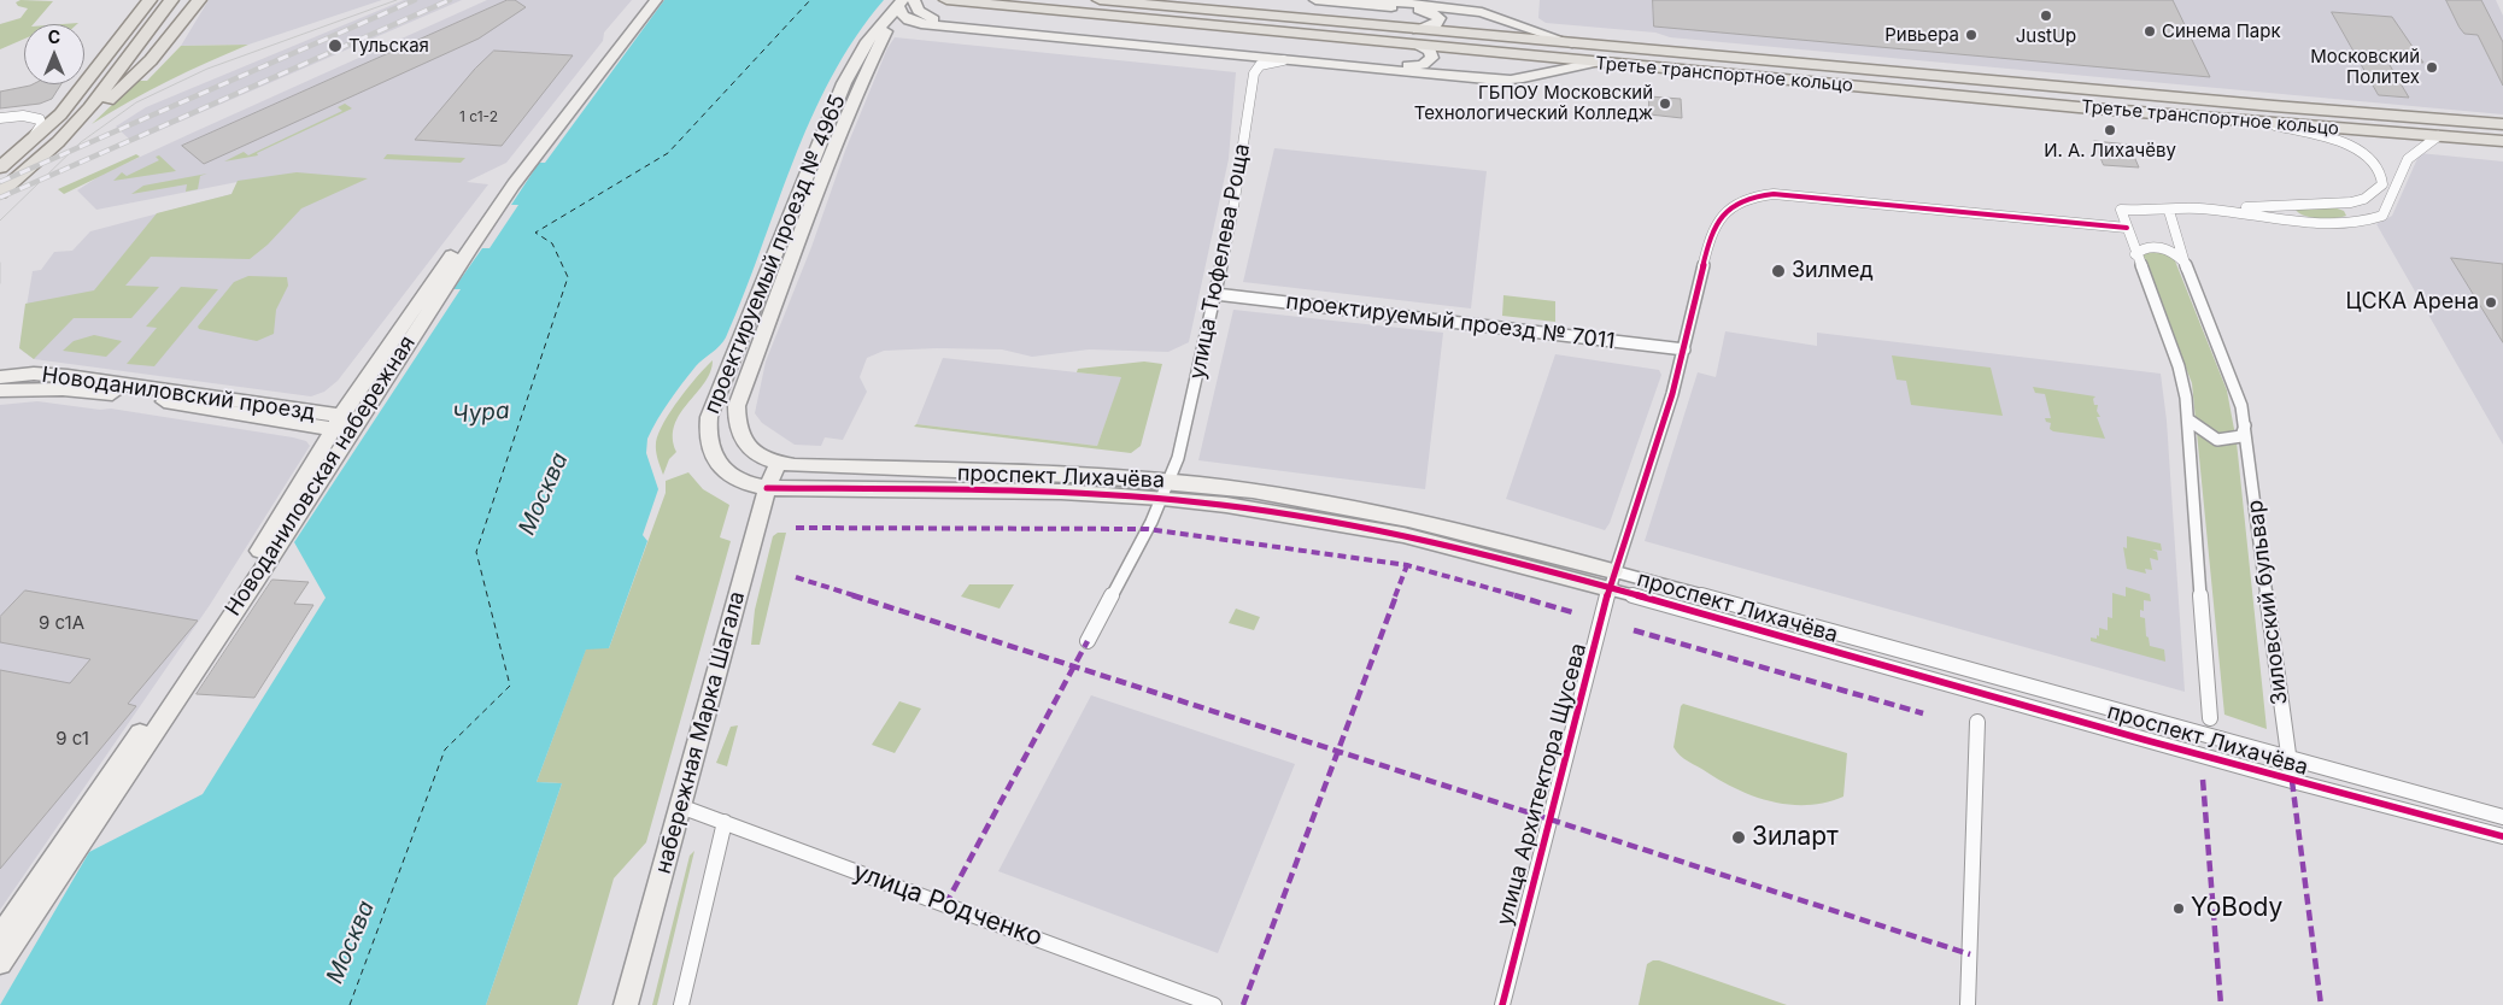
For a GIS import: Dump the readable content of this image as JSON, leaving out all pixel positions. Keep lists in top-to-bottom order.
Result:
{
  "streets": {
    "main road": [
      "Третье транспортное кольцо",
      "проектируемый проезд № 4965",
      "Новоданиловский проезд",
      "Новоданиловская набережная",
      "проспект Лихачёва",
      "набережная Марка Шагала"
    ],
    "street": [
      "улица Тюфелева Роща",
      "проектируемый проезд № 7011",
      "Зиловский бульвар",
      "улица Архитектора Щусева",
      "улица Родченко"
    ]
  },
  "crossings": [
    ["проектируемый проезд № 4965", "проспект Лихачёва"],
    ["проектируемый проезд № 4965", "набережная Марка Шагала"],
    ["улица Тюфелева Роща", "проектируемый проезд № 7011"],
    ["улица Тюфелева Роща", "проспект Лихачёва"],
    ["проектируемый проезд № 7011", "улица Архитектора Щусева"],
    ["Новоданиловский проезд", "Новоданиловская набережная"],
    ["проспект Лихачёва", "Зиловский бульвар"],
    ["проспект Лихачёва", "набережная Марка Шагала"],
    ["проспект Лихачёва", "улица Архитектора Щусева"],
    ["набережная Марка Шагала", "улица Родченко"]
  ],
  "water": ["Чура", "Москва"],
  "places": [
    "JustUp",
    "Синема Парк",
    "Ривьера",
    "Тульская",
    "Московский Политех",
    "ГБПОУ Московский Технологический Колледж",
    "И. А. Лихачёву",
    "Зилмед",
    "ЦСКА Арена",
    "Зиларт",
    "YoBody"
  ],
  "house_numbers": ["1 с1-2", "9 с1А", "9 с1"],
  "north": "top"
}
